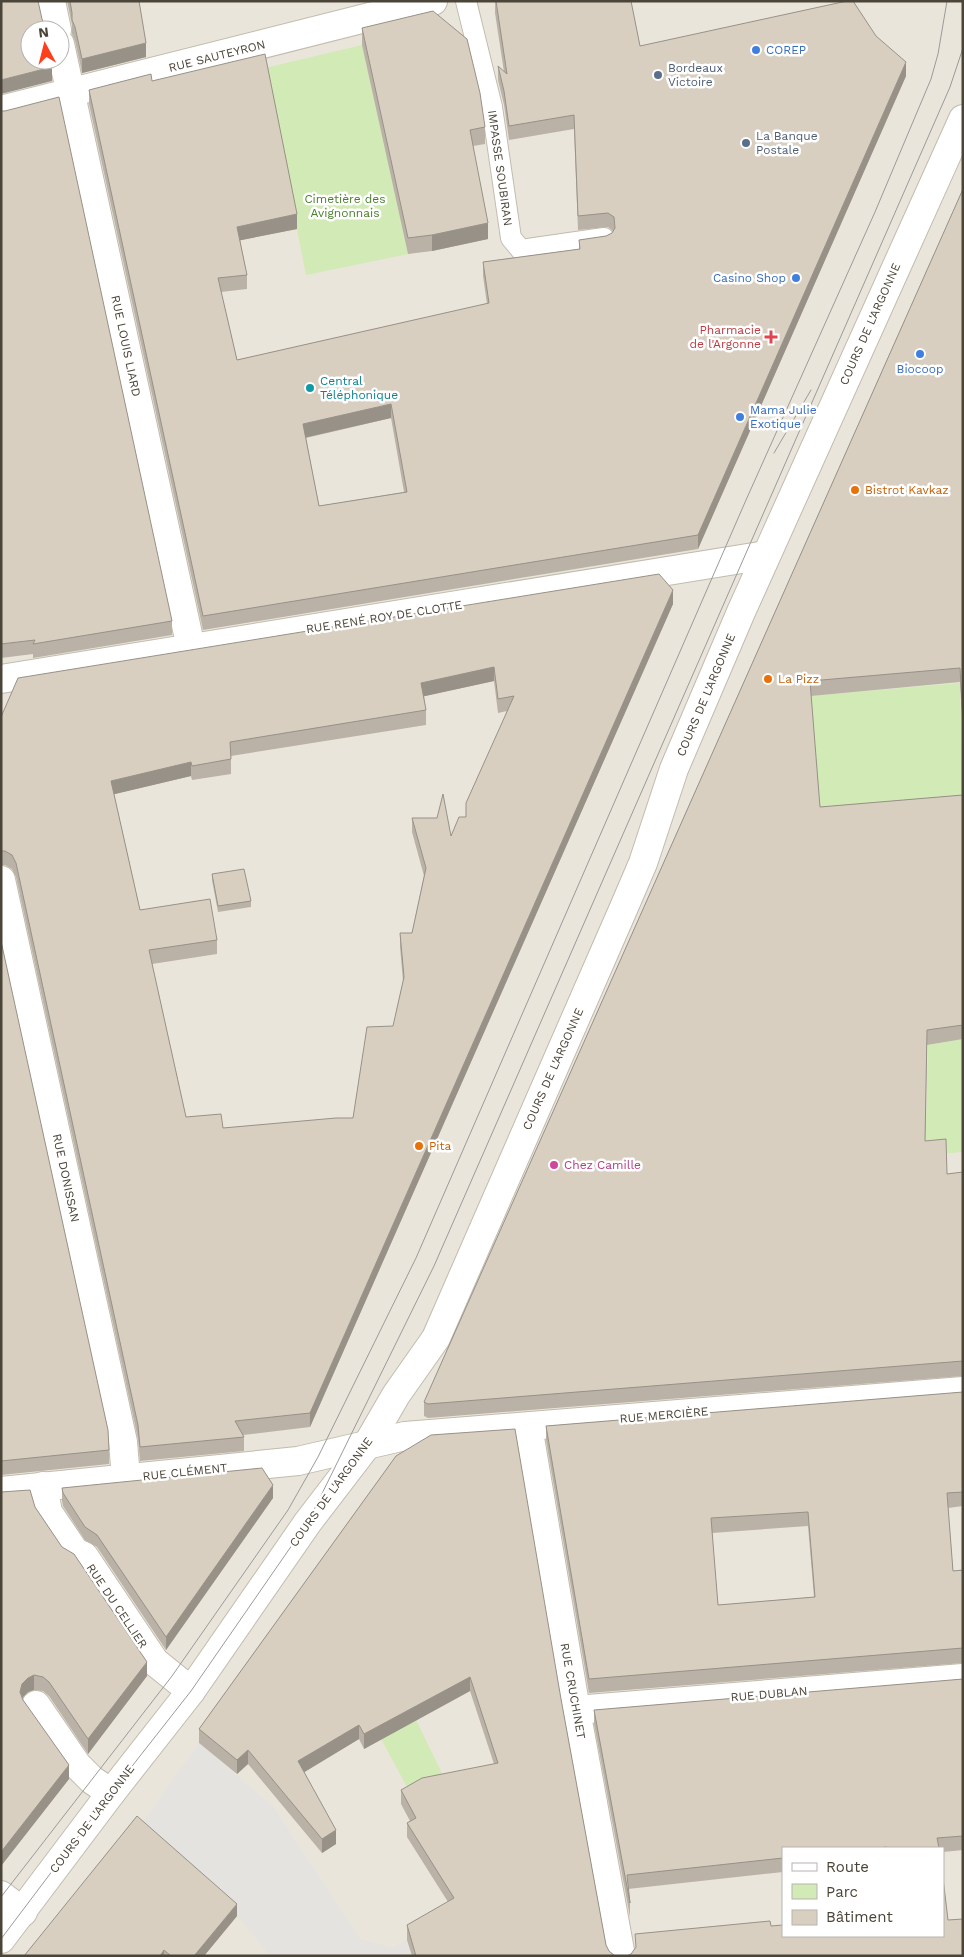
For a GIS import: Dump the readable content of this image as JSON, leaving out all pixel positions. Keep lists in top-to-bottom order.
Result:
{
  "streets": {
    "street": [
      "RUE SAUTEYRON",
      "COURS DE L'ARGONNE",
      "RUE LOUIS LIARD",
      "RUE RENÉ ROY DE CLOTTE",
      "RUE DONISSAN",
      "RUE MERCIÈRE",
      "RUE CLÉMENT",
      "RUE DU CELLIER",
      "RUE CRUCHINET",
      "RUE DUBLAN"
    ],
    "lane": ["IMPASSE SOUBIRAN"]
  },
  "crossings": [
    ["RUE SAUTEYRON", "RUE LOUIS LIARD"],
    ["COURS DE L'ARGONNE", "RUE RENÉ ROY DE CLOTTE"],
    ["COURS DE L'ARGONNE", "RUE MERCIÈRE"],
    ["COURS DE L'ARGONNE", "RUE CLÉMENT"],
    ["COURS DE L'ARGONNE", "RUE DU CELLIER"],
    ["RUE LOUIS LIARD", "RUE RENÉ ROY DE CLOTTE"],
    ["RUE DONISSAN", "RUE CLÉMENT"],
    ["RUE MERCIÈRE", "RUE CLÉMENT"],
    ["RUE MERCIÈRE", "RUE CRUCHINET"],
    ["RUE CLÉMENT", "RUE DU CELLIER"],
    ["RUE CRUCHINET", "RUE DUBLAN"]
  ],
  "parks": ["Cimetière des Avignonnais"],
  "places": {
    "other": [
      "COREP",
      "Bordeaux Victoire",
      "La Banque Postale",
      "Casino Shop",
      "Biocoop",
      "Central Téléphonique",
      "Mama Julie Exotique",
      "Bistrot Kavkaz",
      "La Pizz",
      "Pita",
      "Chez Camille"
    ],
    "health": ["Pharmacie de l'Argonne"]
  },
  "legend": ["Route", "Parc", "Bâtiment"],
  "north": "top"
}
